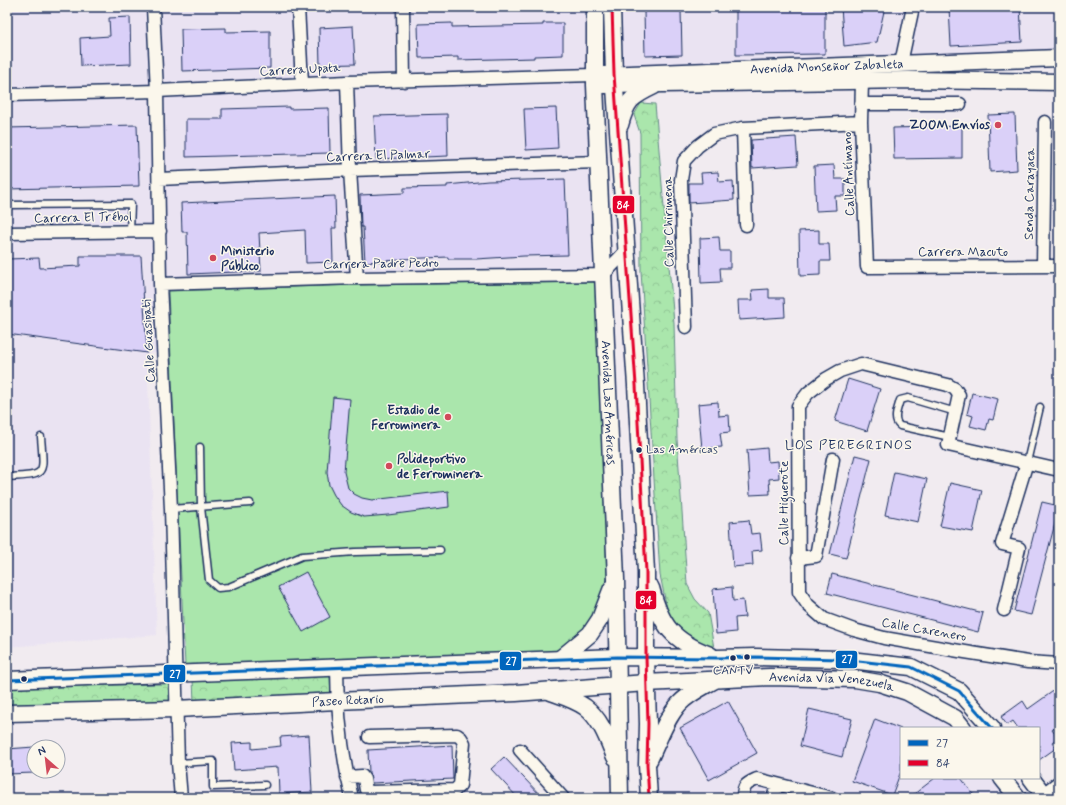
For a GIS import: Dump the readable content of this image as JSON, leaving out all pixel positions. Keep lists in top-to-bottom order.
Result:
{
  "streets": {
    "street": [
      "Avenida Monseñor Zabaleta",
      "Carrera Upata",
      "Carrera El Palmar",
      "Calle Antímano",
      "Senda Carayaca",
      "Carrera El Trébol",
      "Calle Chirimena",
      "Carrera Macuto",
      "Carrera Padre Pedro",
      "Calle Guasipati",
      "Avenida Las Américas",
      "Calle Higuerote",
      "Calle Carenero",
      "Avenida Vía Venezuela",
      "Paseo Rotario"
    ]
  },
  "crossings": [
    ["Avenida Monseñor Zabaleta", "Carrera Upata"],
    ["Avenida Monseñor Zabaleta", "Calle Antímano"],
    ["Avenida Monseñor Zabaleta", "Avenida Las Américas"],
    ["Carrera Upata", "Calle Guasipati"],
    ["Carrera Upata", "Avenida Las Américas"],
    ["Carrera El Palmar", "Calle Guasipati"],
    ["Carrera El Palmar", "Avenida Las Américas"],
    ["Calle Antímano", "Calle Chirimena"],
    ["Calle Antímano", "Carrera Macuto"],
    ["Senda Carayaca", "Carrera Macuto"],
    ["Carrera El Trébol", "Calle Guasipati"],
    ["Carrera Padre Pedro", "Calle Guasipati"],
    ["Carrera Padre Pedro", "Avenida Las Américas"],
    ["Calle Guasipati", "Paseo Rotario"],
    ["Avenida Las Américas", "Avenida Vía Venezuela"],
    ["Avenida Las Américas", "Paseo Rotario"],
    ["Calle Higuerote", "Calle Carenero"],
    ["Avenida Vía Venezuela", "Paseo Rotario"]
  ],
  "districts": ["LOS PEREGRINOS"],
  "places": [
    "ZOOM Envíos",
    "Ministerio Público",
    "Estadio de Ferrominera",
    "Las Américas",
    "Polideportivo de Ferrominera",
    "CANTV"
  ],
  "lines": ["transit line 84", "transit line 27"],
  "legend": ["27", "84"],
  "north": "top left"
}
